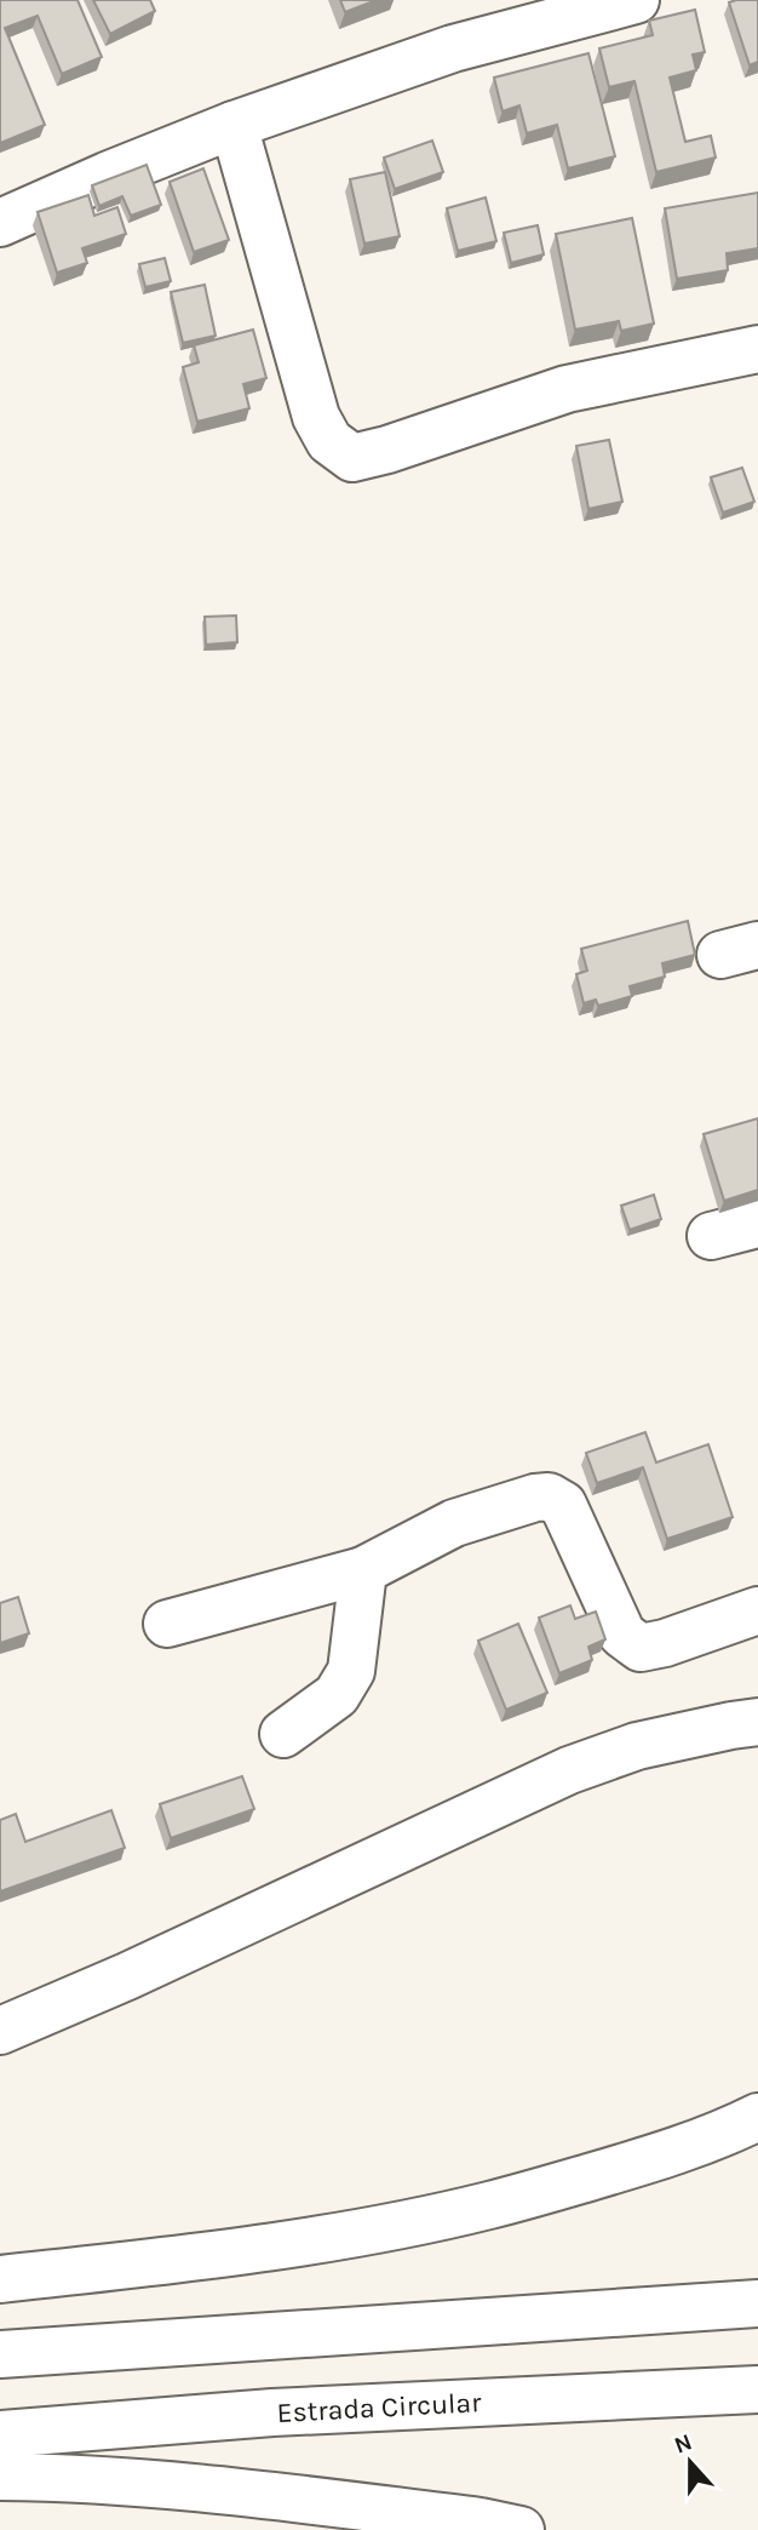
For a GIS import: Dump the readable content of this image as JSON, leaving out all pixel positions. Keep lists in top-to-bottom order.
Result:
{
  "streets": {
    "main road": ["Estrada Circular"]
  },
  "north": "top"
}
